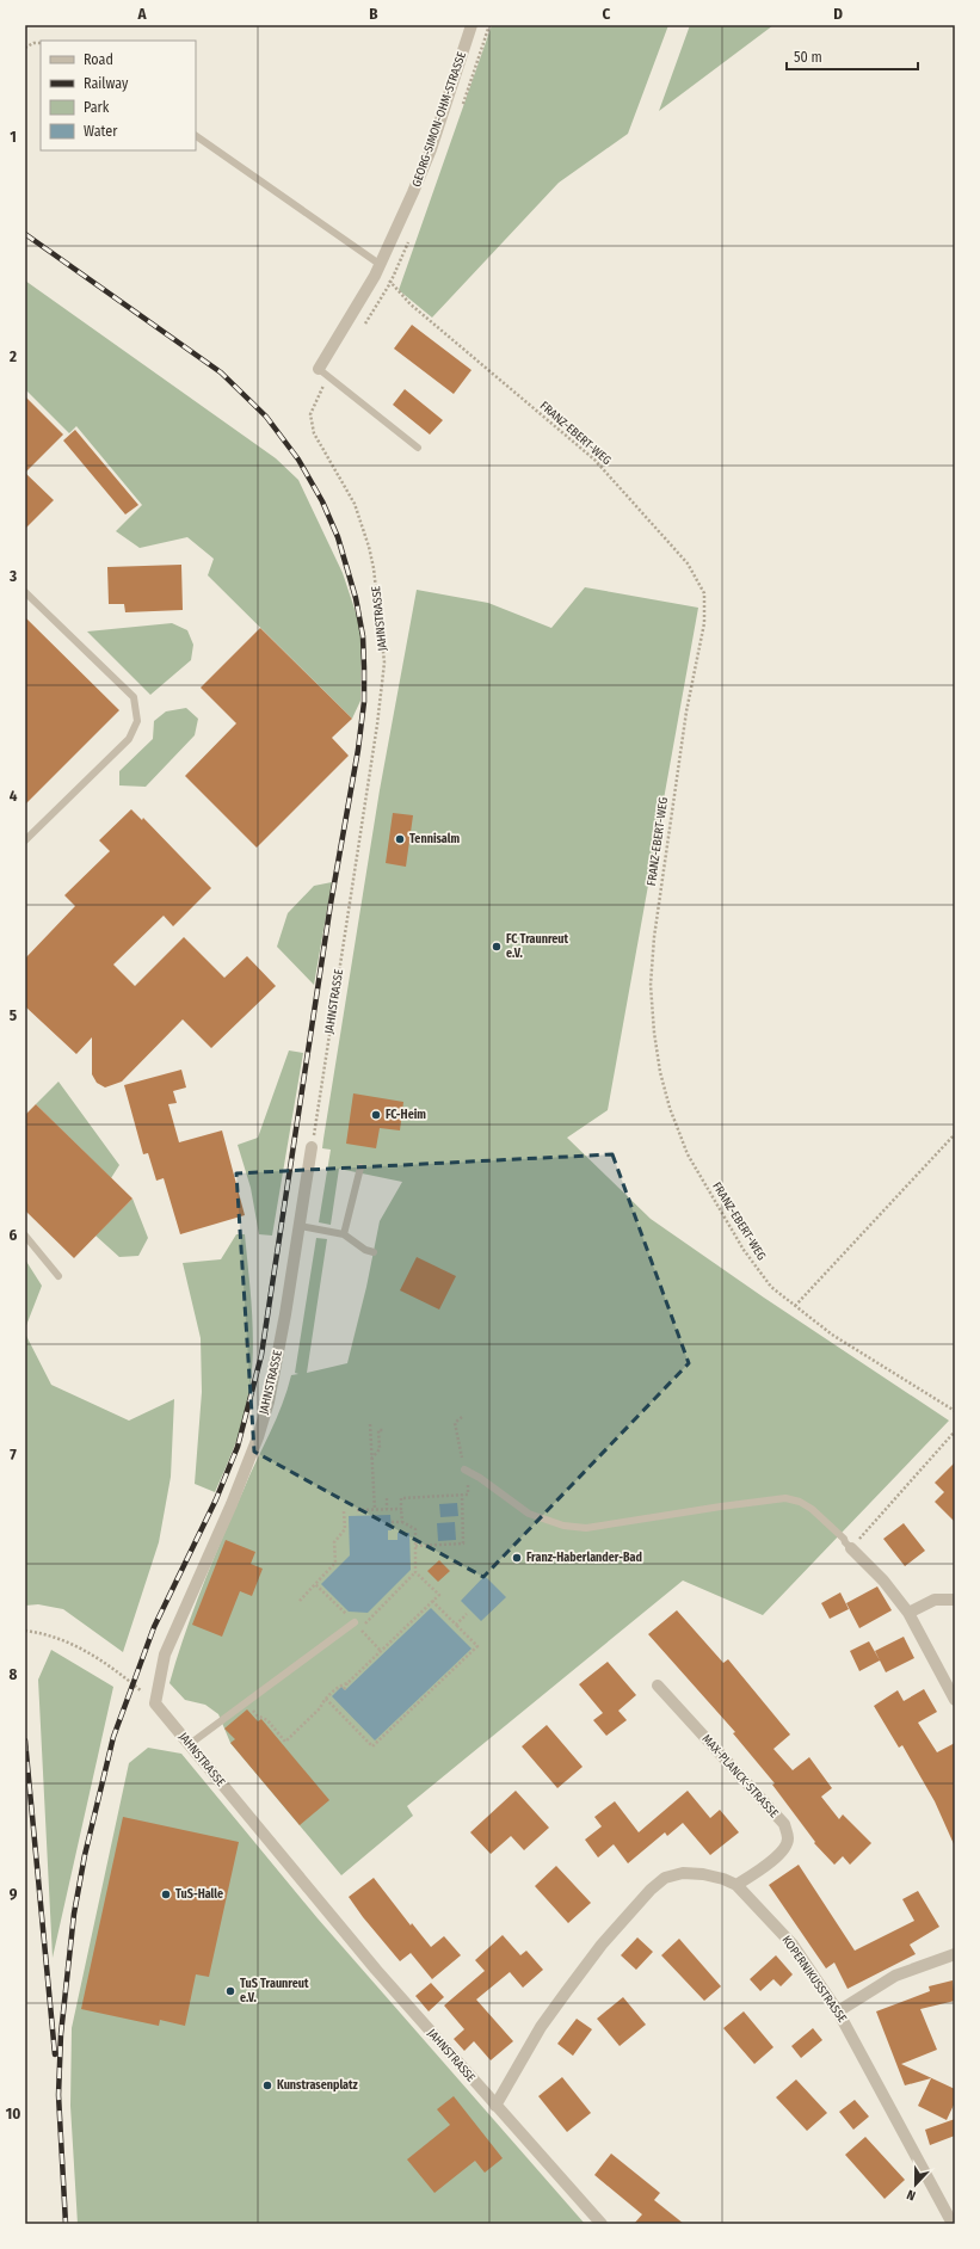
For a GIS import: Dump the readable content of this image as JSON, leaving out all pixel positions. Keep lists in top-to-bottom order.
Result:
{
  "streets": {
    "street": [
      "GEORG-SIMON-OHM-STRASSE",
      "JAHNSTRASSE",
      "MAX-PLANCK-STRASSE",
      "KOPERNIKUSSTRASSE"
    ],
    "path": ["FRANZ-EBERT-WEG"]
  },
  "crossings": [
    ["JAHNSTRASSE", "KOPERNIKUSSTRASSE"],
    ["MAX-PLANCK-STRASSE", "KOPERNIKUSSTRASSE"]
  ],
  "places": [
    "Tennisalm",
    "FC Traunreut e.V.",
    "FC-Heim",
    "Franz-Haberlander-Bad",
    "TuS-Halle",
    "TuS Traunreut e.V.",
    "Kunstrasenplatz"
  ],
  "legend": [
    "Road",
    "Railway",
    "Park",
    "Water"
  ],
  "scale_bar": "50 m",
  "north": "bottom",
  "grid": {
    "columns": [
      "A",
      "B",
      "C",
      "D"
    ],
    "rows": [
      "1",
      "2",
      "3",
      "4",
      "5",
      "6",
      "7",
      "8",
      "9",
      "10"
    ]
  }
}
